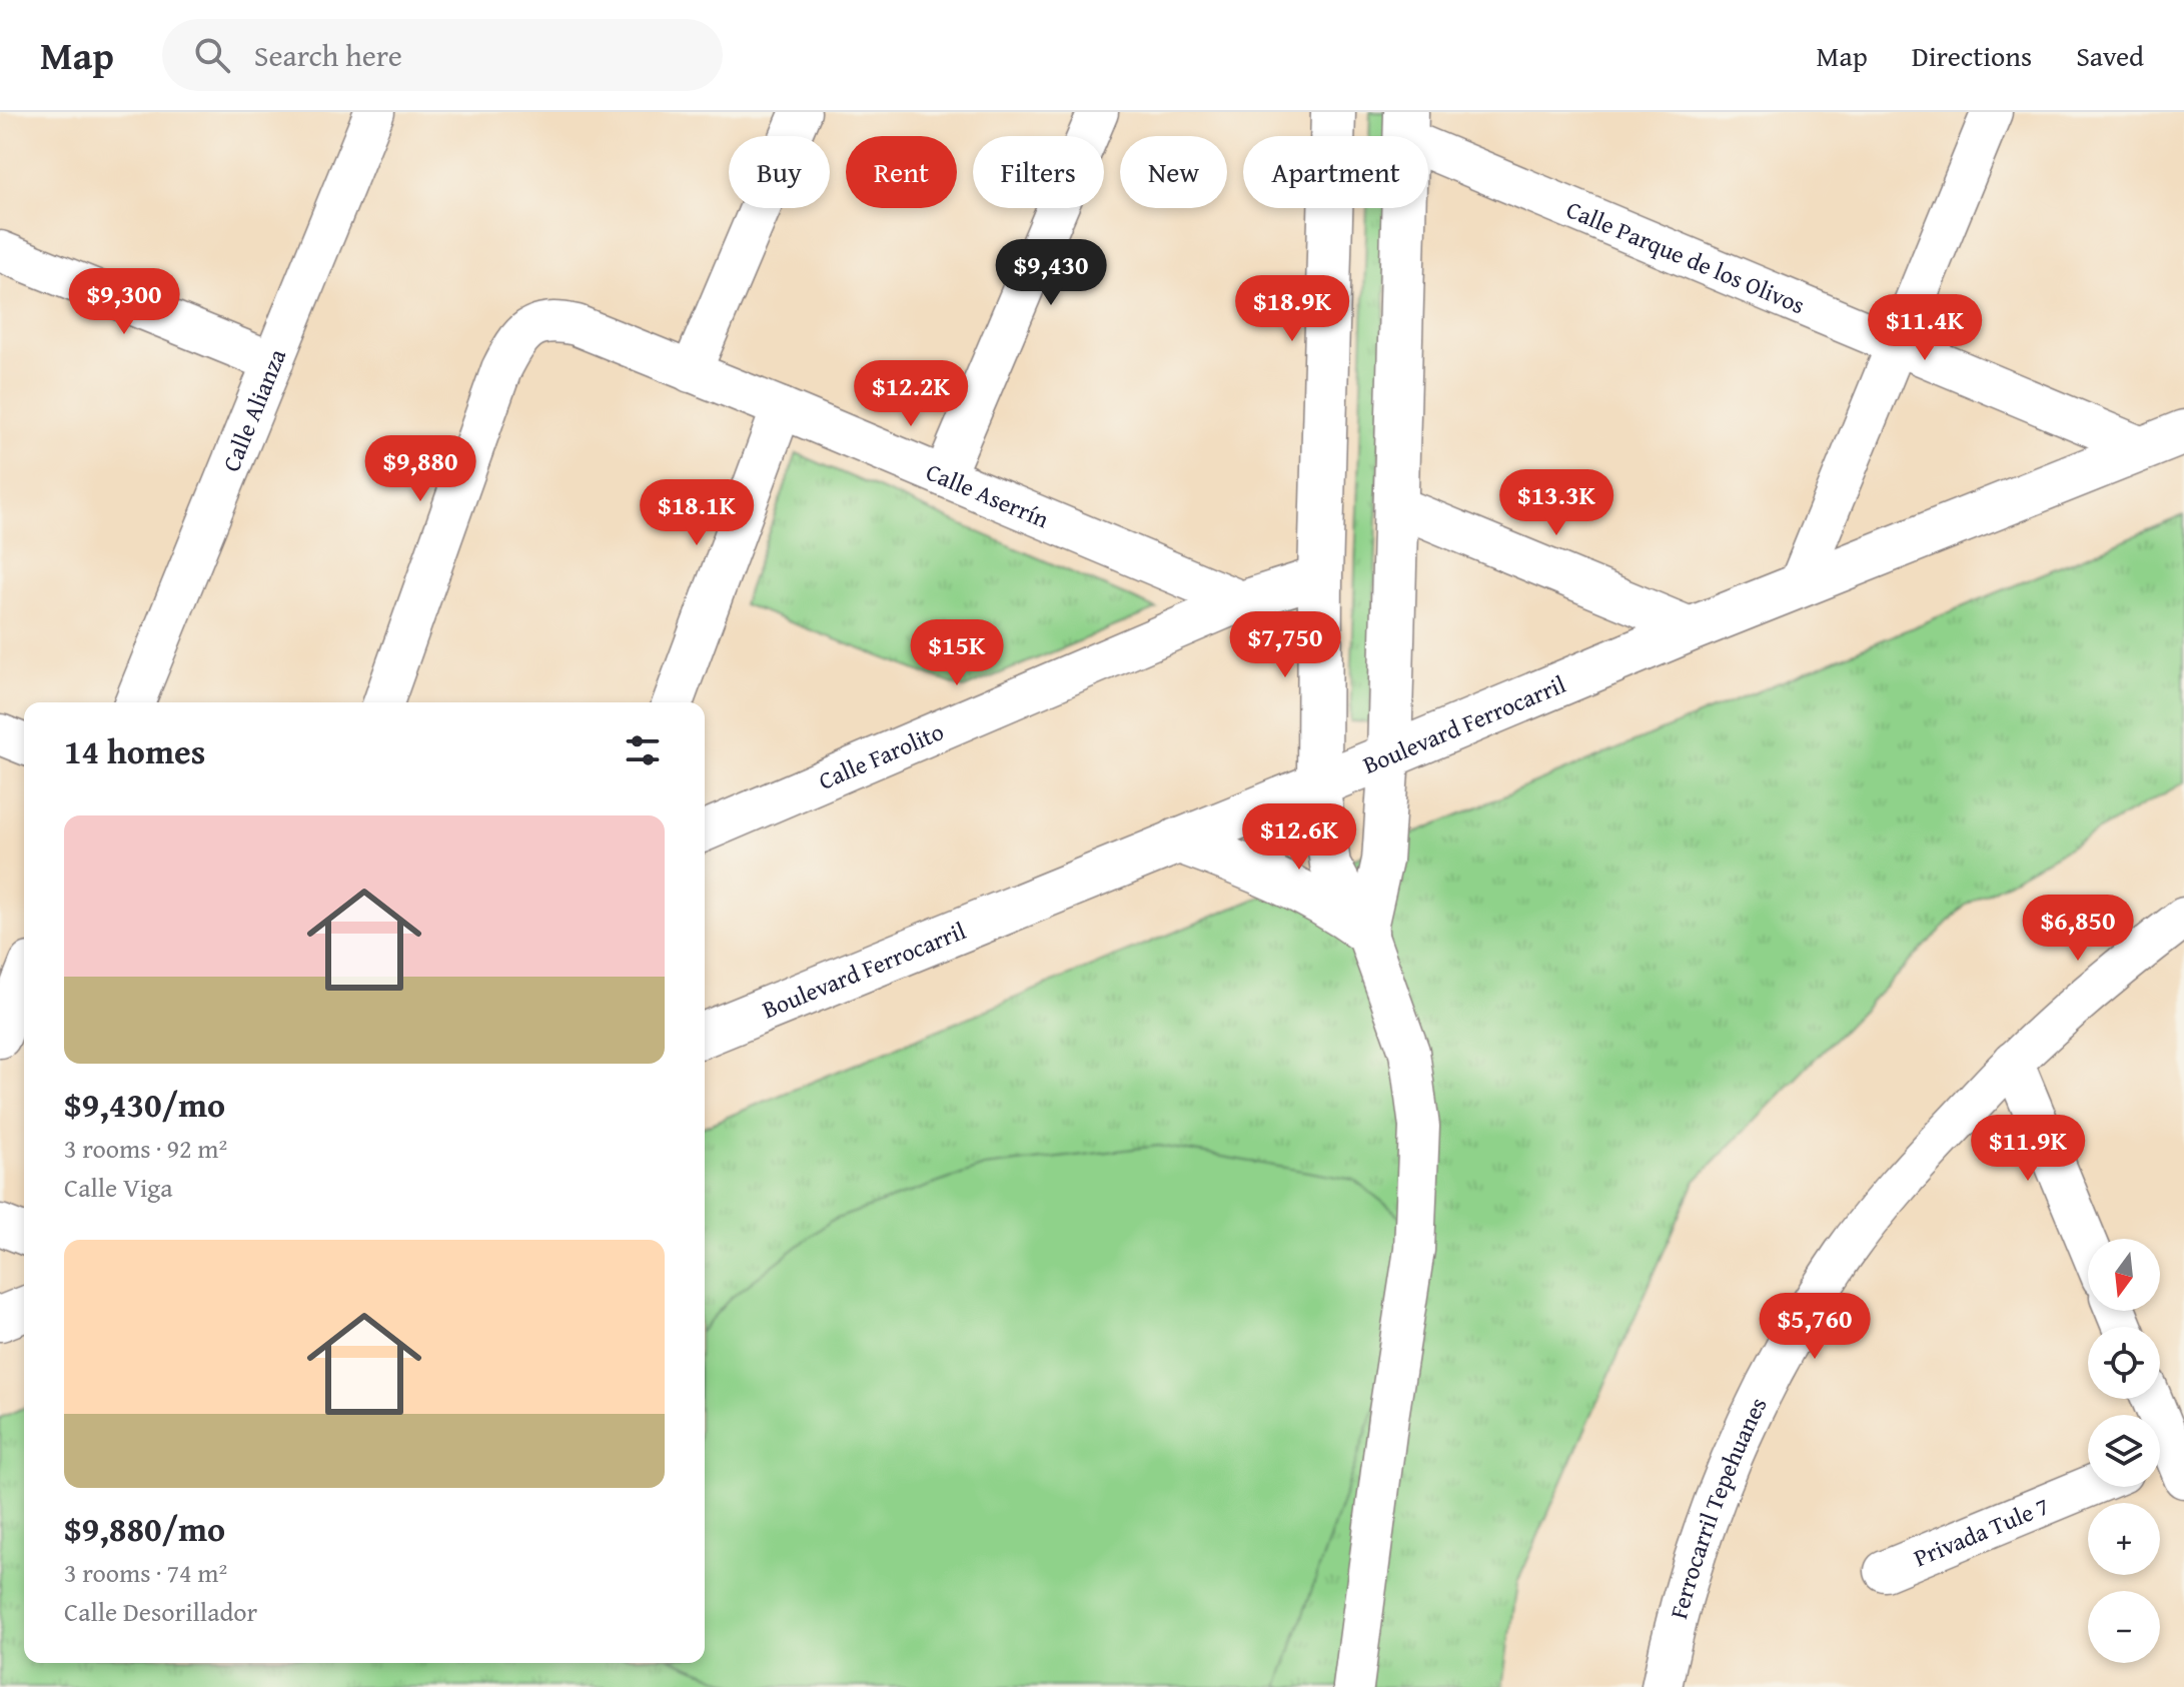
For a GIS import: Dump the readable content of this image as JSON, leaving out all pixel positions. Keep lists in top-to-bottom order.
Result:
{
  "streets": {
    "main road": ["Boulevard Ferrocarril"],
    "street": [
      "Calle Parque de los Olivos",
      "Calle Alianza",
      "Calle Aserrín",
      "Calle Farolito",
      "Ferrocarril Tepehuanes",
      "Privada Tule 7"
    ]
  },
  "crossings": [
    ["Calle Parque de los Olivos", "Boulevard Ferrocarril"],
    ["Calle Aserrín", "Calle Farolito"]
  ],
  "north": "bottom",
  "page": {
    "header": "Map",
    "search": "Search here",
    "nav": ["Map", "Directions", "Saved"],
    "chip": [
      "Buy",
      "Rent",
      "Filters",
      "New",
      "Apartment"
    ],
    "price": [
      "$9,430",
      "$9,300",
      "$18.9K",
      "$11.4K",
      "$12.2K",
      "$9,880",
      "$13.3K",
      "$18.1K",
      "$7,750",
      "$15K",
      "$12.6K",
      "$6,850",
      "$11.9K",
      "$5,760"
    ],
    "heading": "14 homes",
    "list": [
      {
        "name": "$9,430/mo",
        "note": "3 rooms · 92 m² · Calle Viga"
      },
      {
        "name": "$9,880/mo",
        "note": "3 rooms · 74 m² · Calle Desorillador"
      }
    ],
    "map_buttons": ["+", "−"]
  }
}
